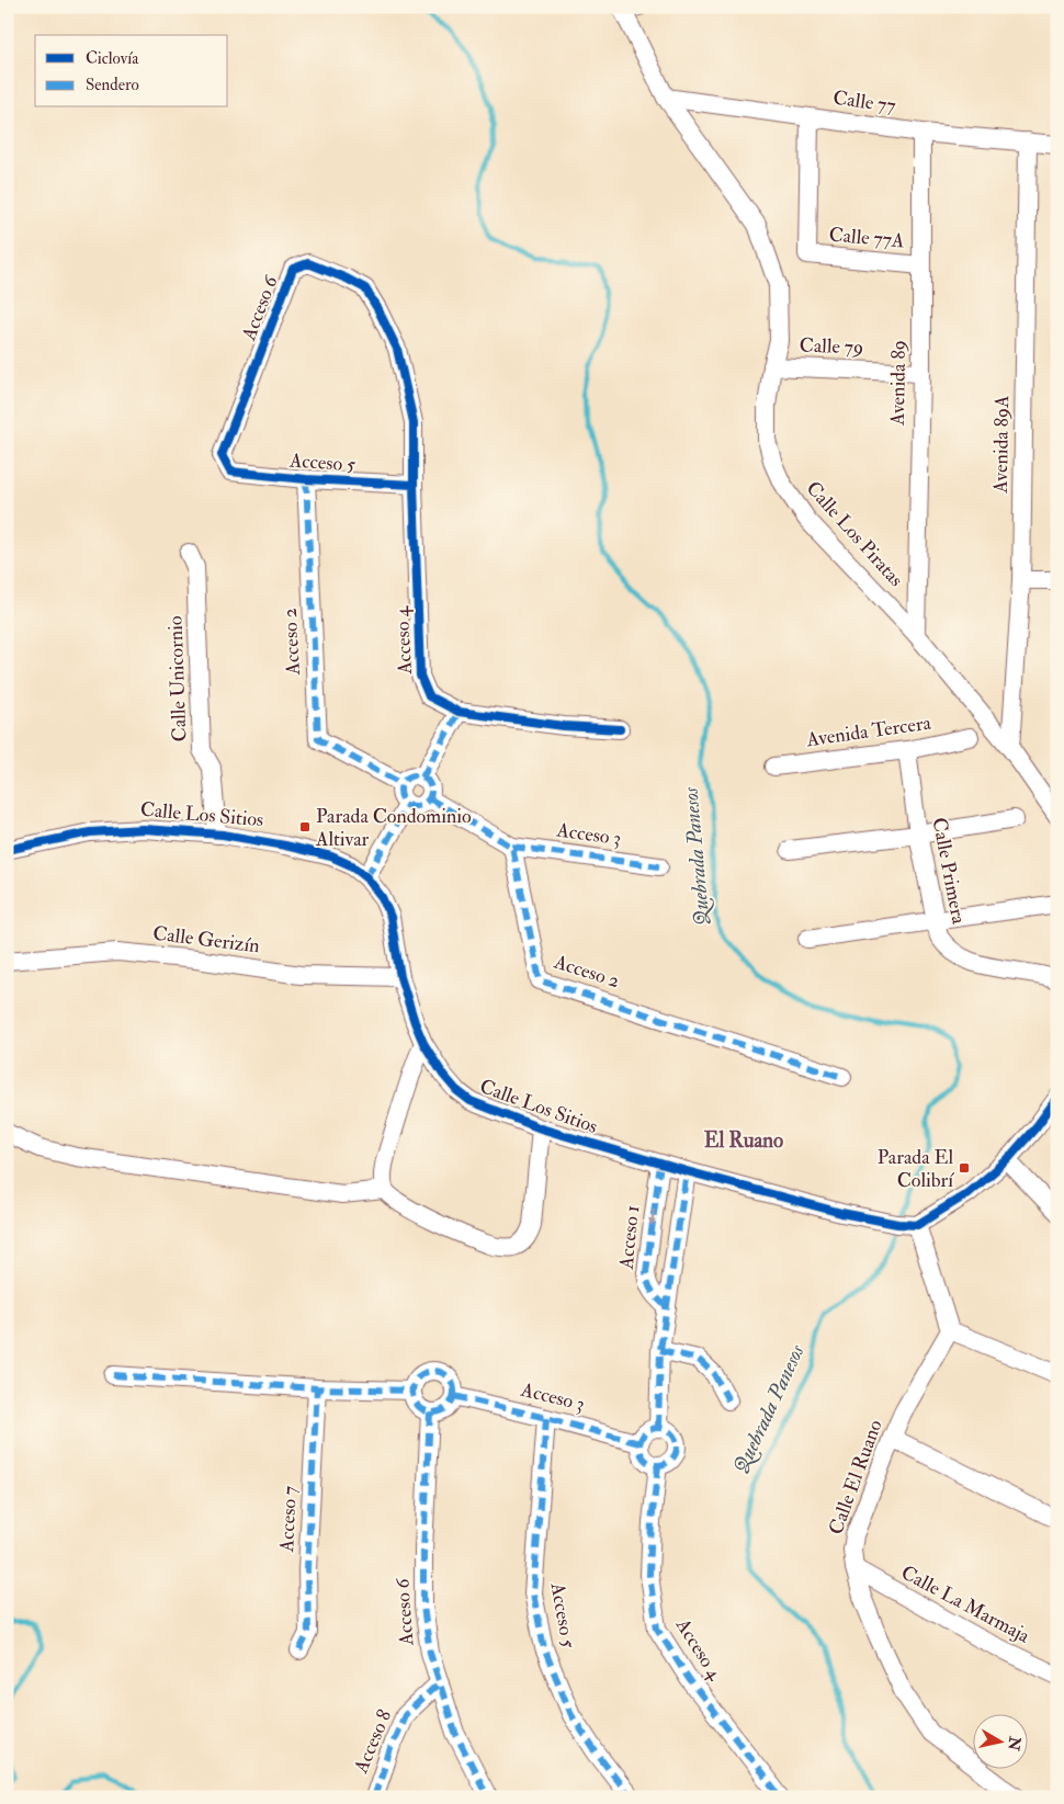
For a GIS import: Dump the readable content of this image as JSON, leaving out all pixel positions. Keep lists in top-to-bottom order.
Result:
{
  "streets": {
    "street": [
      "Calle 77",
      "Calle 77A",
      "Acceso 6",
      "Calle 79",
      "Avenida 89",
      "Avenida 89A",
      "Acceso 5",
      "Calle Los Piratas",
      "Acceso 4",
      "Acceso 2",
      "Calle Unicornio",
      "Avenida Tercera",
      "Calle Los Sitios",
      "Acceso 3",
      "Calle Primera",
      "Calle Gerizín",
      "Acceso 1",
      "Calle El Ruano",
      "Acceso 7",
      "Calle La Marmaja",
      "Acceso 8"
    ]
  },
  "crossings": [
    ["Calle 77", "Calle 77A"],
    ["Calle 77", "Avenida 89"],
    ["Calle 77", "Avenida 89A"],
    ["Calle 77", "Calle Los Piratas"],
    ["Calle 77A", "Avenida 89"],
    ["Acceso 6", "Acceso 5"],
    ["Acceso 6", "Acceso 4"],
    ["Acceso 6", "Acceso 3"],
    ["Acceso 6", "Acceso 8"],
    ["Calle 79", "Avenida 89"],
    ["Calle 79", "Calle Los Piratas"],
    ["Avenida 89", "Calle Los Piratas"],
    ["Avenida 89A", "Calle Los Piratas"],
    ["Acceso 5", "Acceso 4"],
    ["Acceso 5", "Acceso 2"],
    ["Acceso 5", "Acceso 3"],
    ["Acceso 4", "Acceso 3"],
    ["Acceso 2", "Acceso 3"],
    ["Calle Unicornio", "Calle Los Sitios"],
    ["Avenida Tercera", "Calle Primera"],
    ["Calle Los Sitios", "Calle Gerizín"],
    ["Calle Los Sitios", "Acceso 1"],
    ["Calle El Ruano", "Calle La Marmaja"]
  ],
  "districts": ["El Ruano"],
  "water": ["Quebrada Panesos"],
  "places": {
    "transit": ["Parada Condominio Altivar", "Parada El Colibrí"]
  },
  "legend": ["Ciclovía", "Sendero"],
  "north": "right"
}
